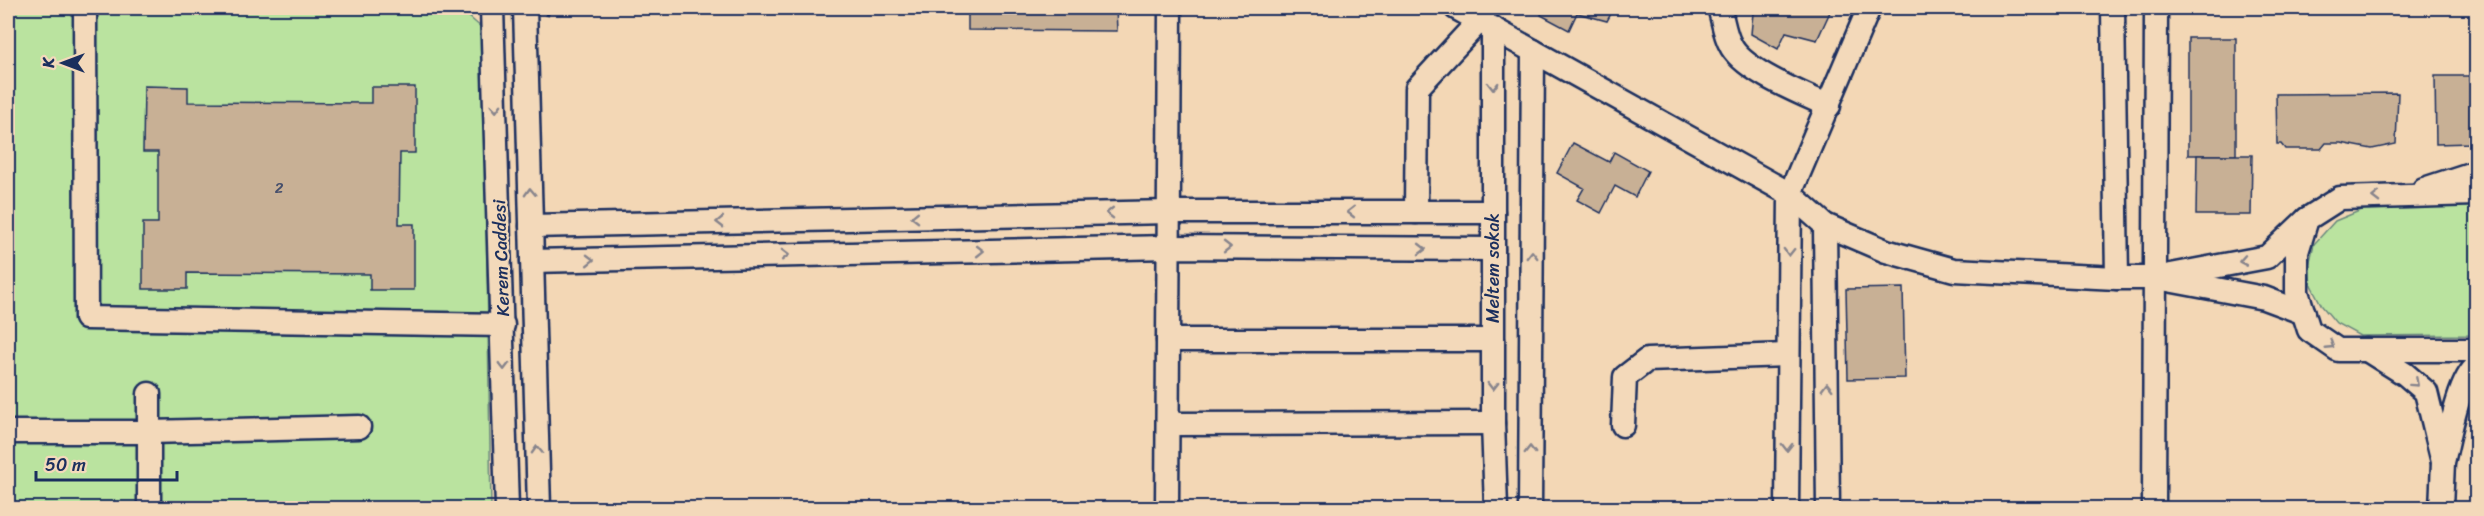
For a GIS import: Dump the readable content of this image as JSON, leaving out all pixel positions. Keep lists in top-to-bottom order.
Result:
{
  "streets": {
    "street": ["Kerem Caddesi", "Meltem sokak"]
  },
  "house_numbers": ["2"],
  "scale_bar": "50 m",
  "north": "left"
}
